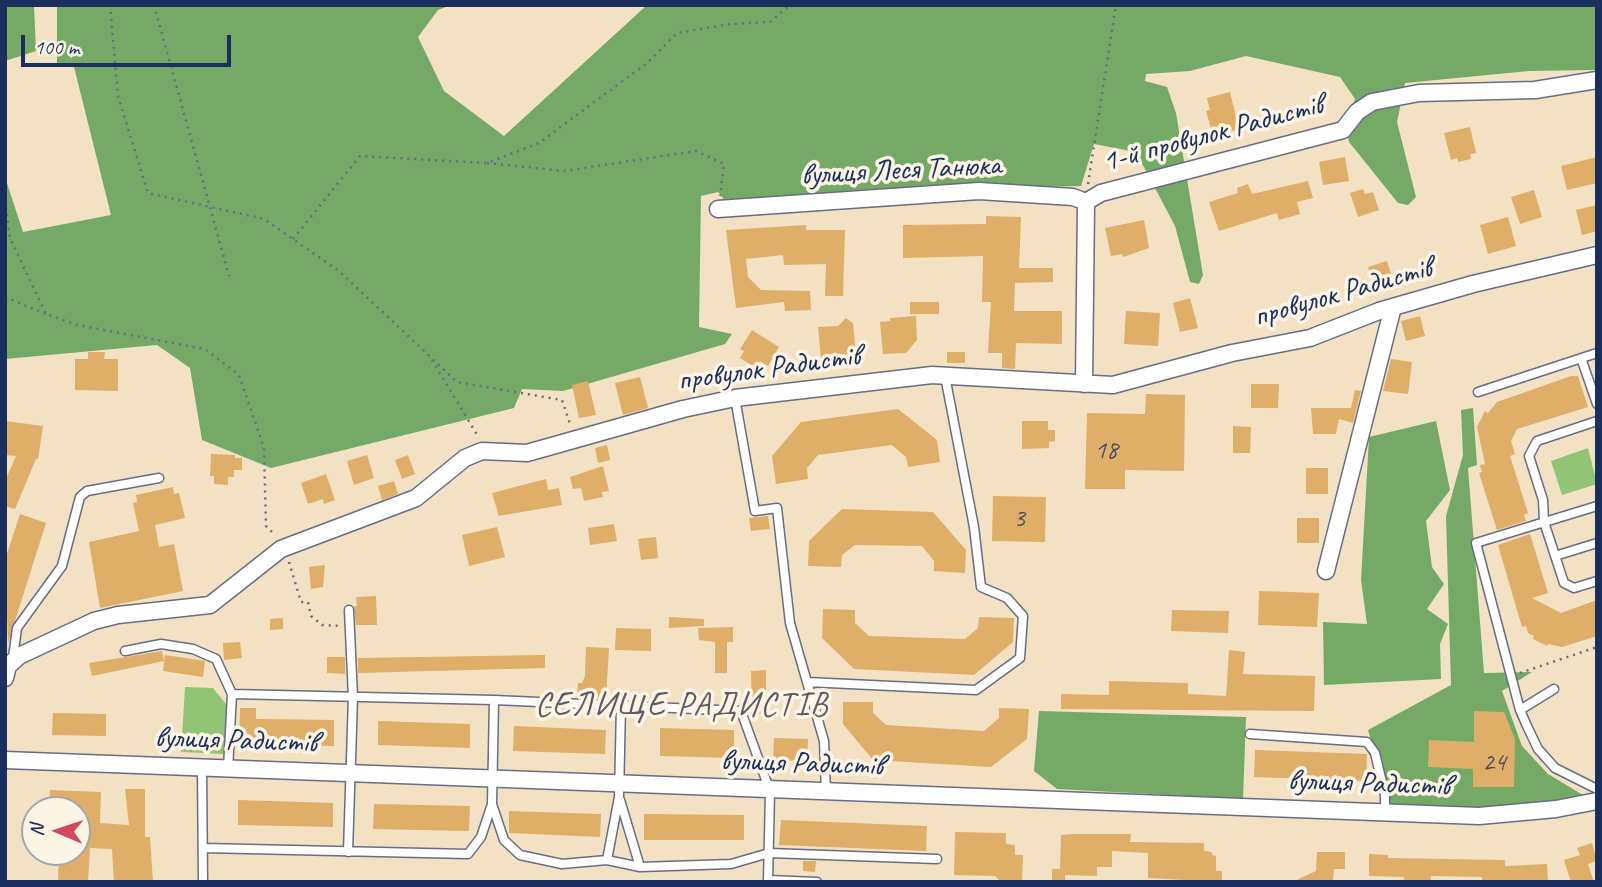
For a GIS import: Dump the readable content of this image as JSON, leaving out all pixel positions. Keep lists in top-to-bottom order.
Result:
{
  "streets": {
    "street": [
      "1-й провулок Радистів",
      "вулиця Леся Танюка",
      "провулок Радистів",
      "вулиця Радистів"
    ]
  },
  "crossings": [
    ["1-й провулок Радистів", "вулиця Леся Танюка"]
  ],
  "districts": ["СЕЛИЩЕ РАДИСТІВ"],
  "house_numbers": ["18", "3", "24"],
  "scale_bar": "100 m",
  "north": "left"
}
